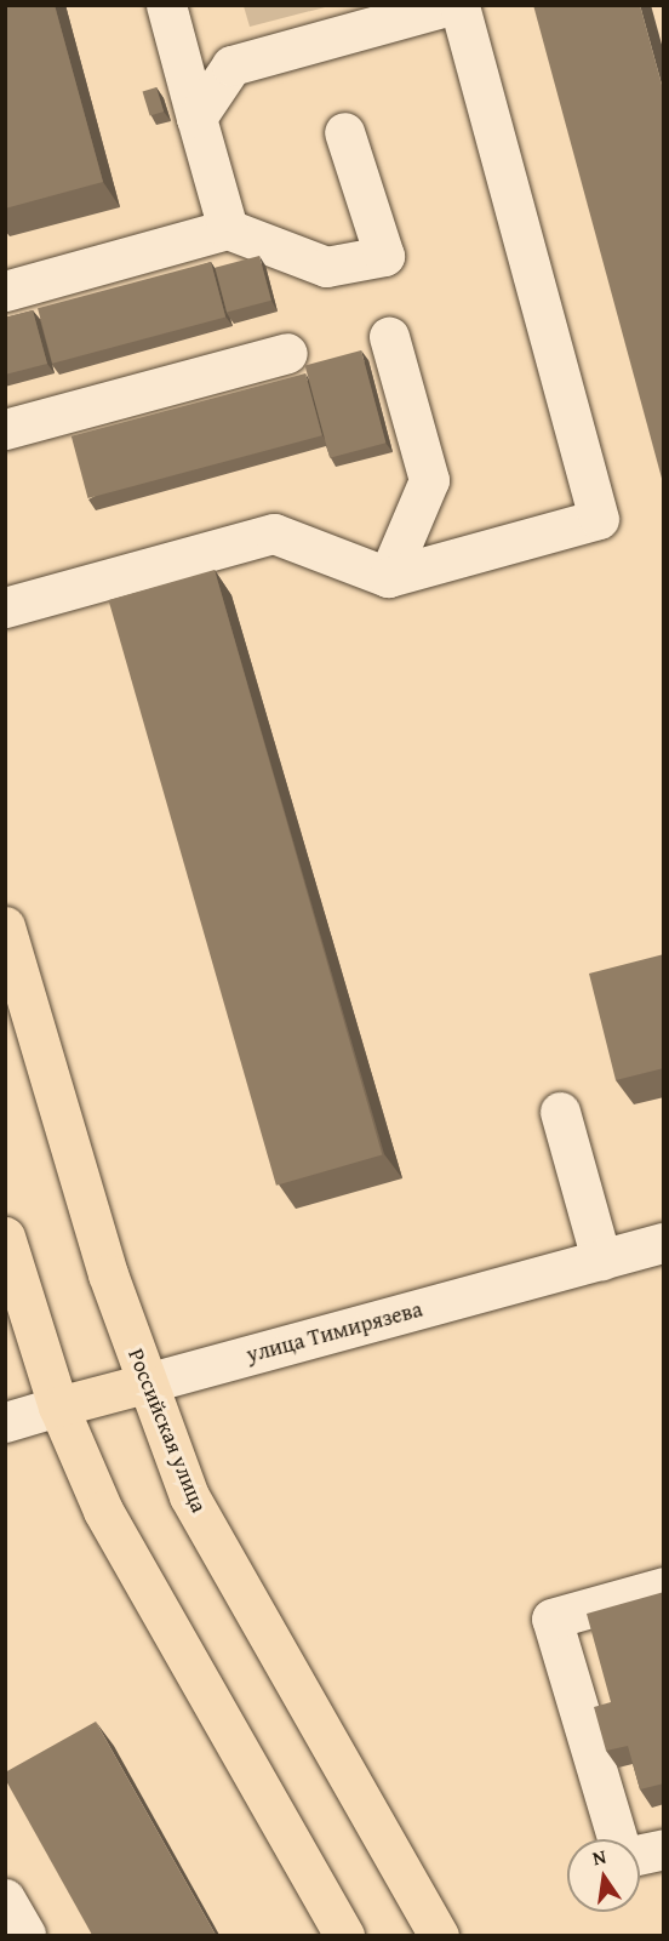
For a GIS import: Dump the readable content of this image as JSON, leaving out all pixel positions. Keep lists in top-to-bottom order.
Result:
{
  "streets": {
    "main road": ["улица Тимирязева", "Российская улица"]
  },
  "crossings": [
    ["улица Тимирязева", "Российская улица"]
  ],
  "north": "top"
}
